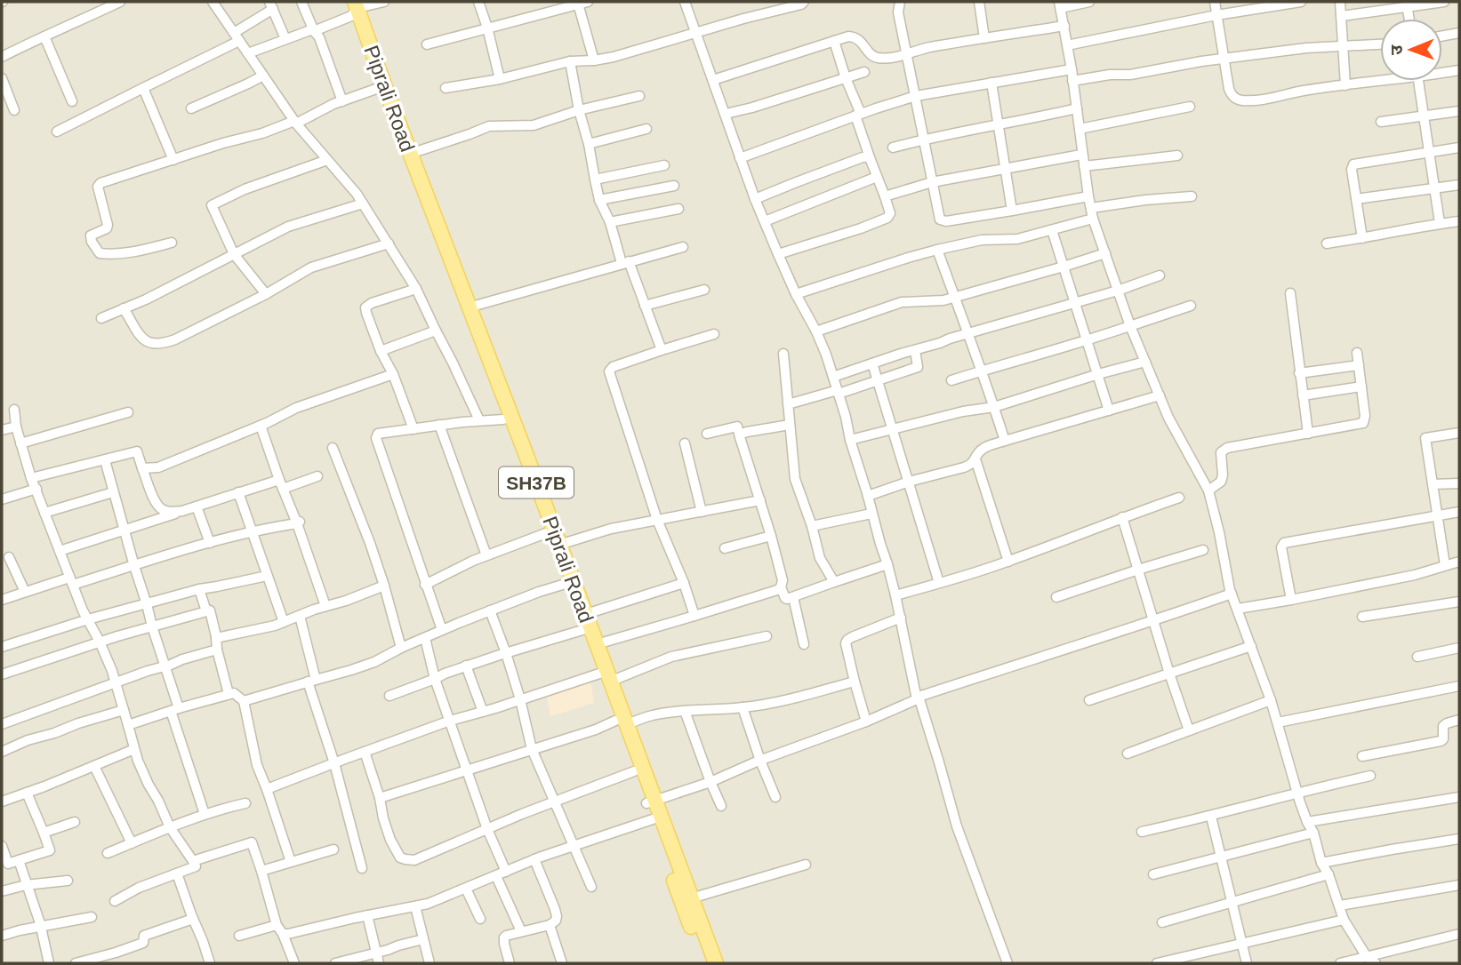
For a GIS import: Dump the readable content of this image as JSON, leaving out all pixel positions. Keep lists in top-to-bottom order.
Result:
{
  "streets": {
    "main road": ["Piprali Road", "SH37B"]
  },
  "north": "left"
}
